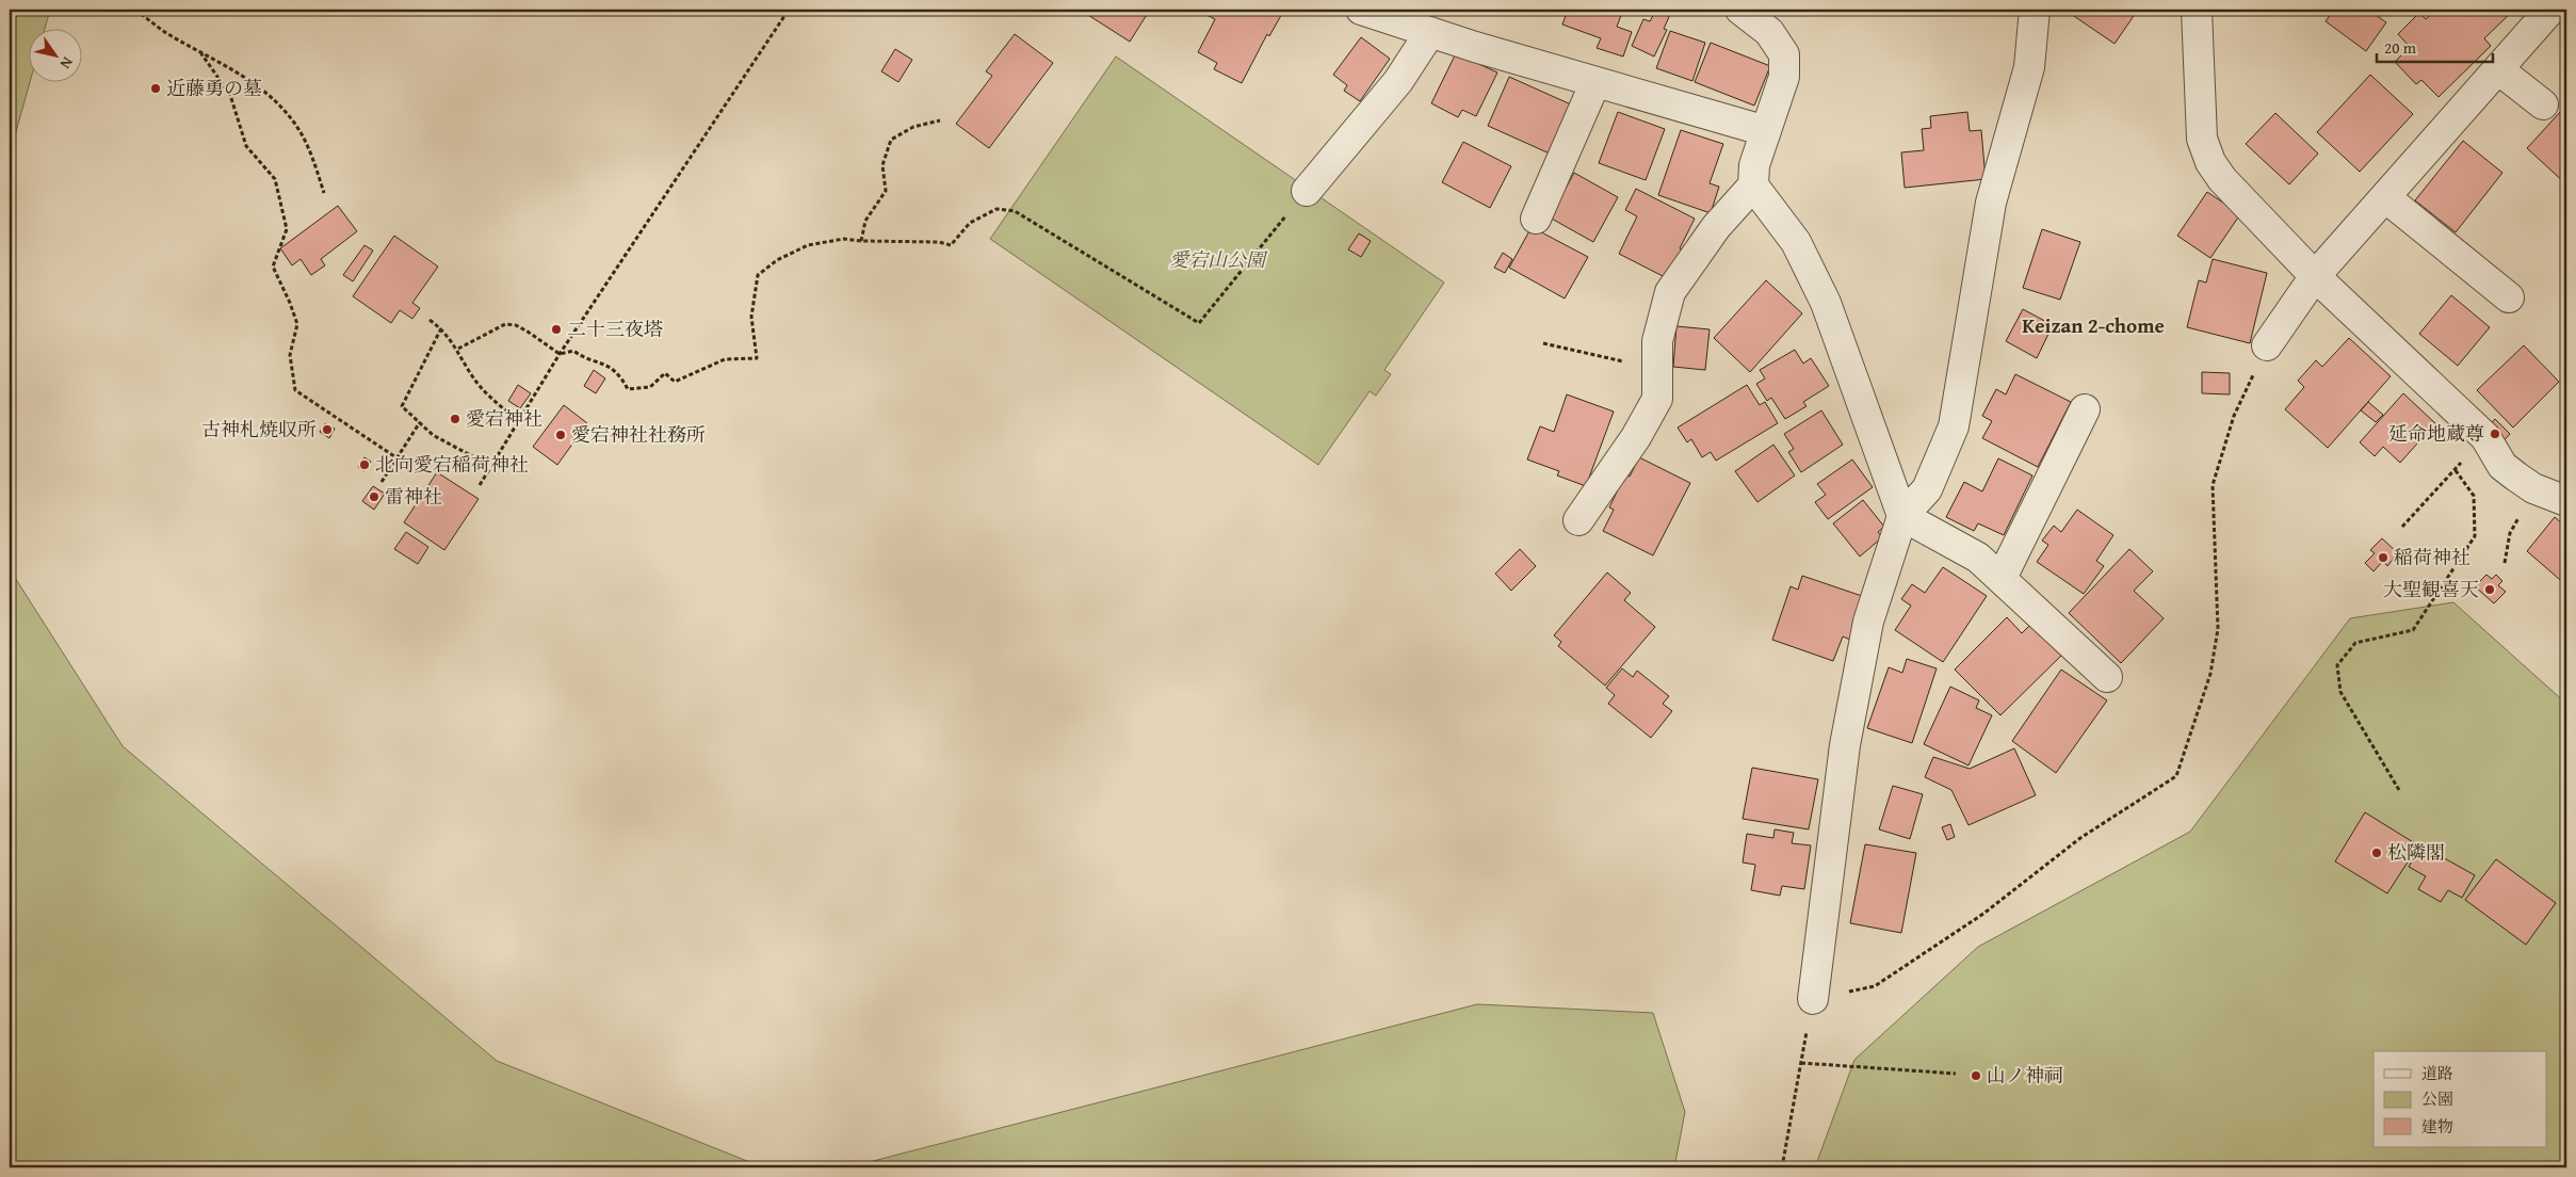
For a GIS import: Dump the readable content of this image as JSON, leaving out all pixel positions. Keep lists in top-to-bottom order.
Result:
{
  "districts": ["Keizan 2-chome"],
  "parks": ["愛宕山公園"],
  "places": [
    "近藤勇の墓",
    "二十三夜塔",
    "愛宕神社",
    "古神札焼収所",
    "延命地蔵尊",
    "愛宕神社社務所",
    "北向愛宕稲荷神社",
    "雷神社",
    "稲荷神社",
    "大聖観喜天",
    "松隣閣",
    "山ノ神祠"
  ],
  "legend": ["道路", "公園", "建物"],
  "scale_bar": "20 m",
  "north": "bottom right"
}
